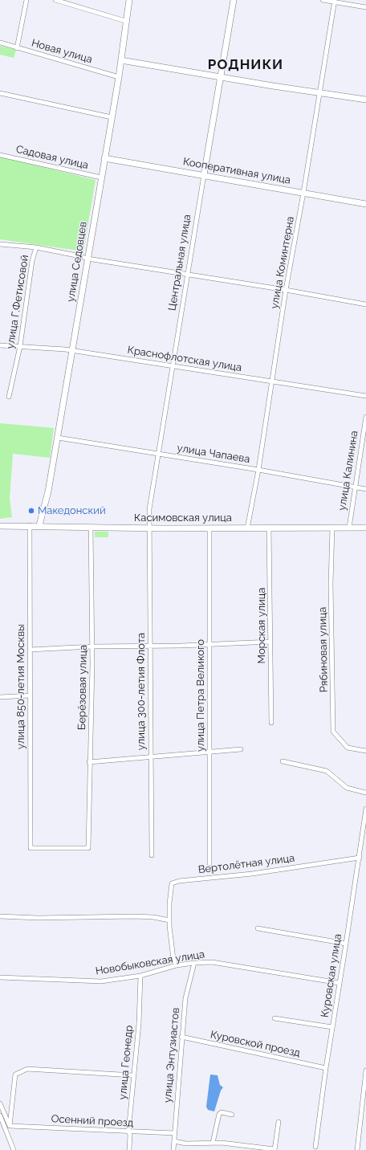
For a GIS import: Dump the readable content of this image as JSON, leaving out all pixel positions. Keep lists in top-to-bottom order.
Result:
{
  "streets": {
    "street": [
      "Новая улица",
      "Садовая улица",
      "Кооперативная улица",
      "улица Седовцев",
      "Центральная улица",
      "улица Коминтерна",
      "улица Г.Фетисовой",
      "Краснофлотская улица",
      "улица Чапаева",
      "улица Калинина",
      "Касимовская улица",
      "Морская улица",
      "Рябиновая улица",
      "улица 850-летия Москвы",
      "Берёзовая улица",
      "улица 300-летия Флота",
      "улица Петра Великого",
      "Вертолётная улица",
      "Новобыковская улица",
      "Куровская улица",
      "Куровской проезд",
      "улица Энтузиастов",
      "улица Геонедр",
      "Осенний проезд"
    ]
  },
  "crossings": [
    ["Новая улица", "улица Седовцев"],
    ["Садовая улица", "улица Седовцев"],
    ["Кооперативная улица", "улица Седовцев"],
    ["Кооперативная улица", "Центральная улица"],
    ["Кооперативная улица", "улица Коминтерна"],
    ["улица Седовцев", "Краснофлотская улица"],
    ["улица Седовцев", "улица Чапаева"],
    ["улица Седовцев", "Касимовская улица"],
    ["Центральная улица", "Краснофлотская улица"],
    ["Центральная улица", "улица Чапаева"],
    ["Центральная улица", "Касимовская улица"],
    ["Центральная улица", "улица 300-летия Флота"],
    ["улица Коминтерна", "Краснофлотская улица"],
    ["улица Коминтерна", "улица Чапаева"],
    ["улица Коминтерна", "Касимовская улица"],
    ["улица Г.Фетисовой", "Краснофлотская улица"],
    ["улица Чапаева", "улица Калинина"],
    ["улица Калинина", "Касимовская улица"],
    ["Касимовская улица", "Морская улица"],
    ["Касимовская улица", "Рябиновая улица"],
    ["Касимовская улица", "улица 850-летия Москвы"],
    ["Касимовская улица", "Берёзовая улица"],
    ["Касимовская улица", "улица 300-летия Флота"],
    ["Касимовская улица", "улица Петра Великого"],
    ["улица 850-летия Москвы", "Берёзовая улица"],
    ["Вертолётная улица", "Новобыковская улица"],
    ["Вертолётная улица", "Куровская улица"],
    ["Новобыковская улица", "Куровская улица"],
    ["Новобыковская улица", "улица Энтузиастов"],
    ["Новобыковская улица", "улица Геонедр"],
    ["Куровская улица", "Куровской проезд"],
    ["Куровской проезд", "улица Энтузиастов"],
    ["улица Энтузиастов", "Осенний проезд"],
    ["улица Геонедр", "Осенний проезд"]
  ],
  "districts": ["РОДНИКИ"],
  "places": ["Македонский"]
}
